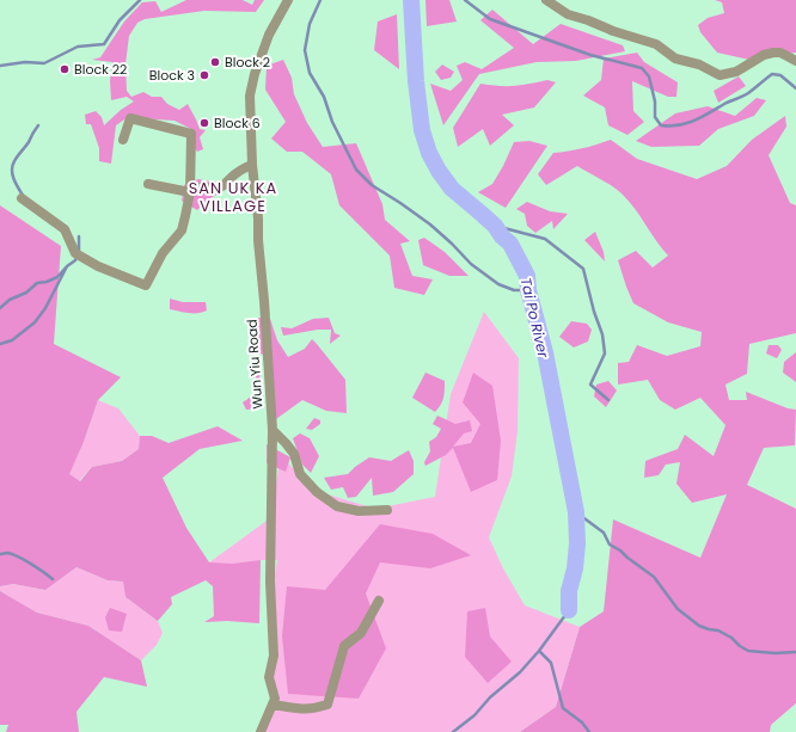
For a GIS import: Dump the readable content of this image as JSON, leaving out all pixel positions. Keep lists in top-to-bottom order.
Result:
{
  "streets": {
    "street": ["Wun Yiu Road"]
  },
  "districts": ["SAN UK KA VILLAGE"],
  "water": ["Tai Po River"],
  "places": [
    "Block 2",
    "Block 22",
    "Block 3",
    "Block 6"
  ]
}
